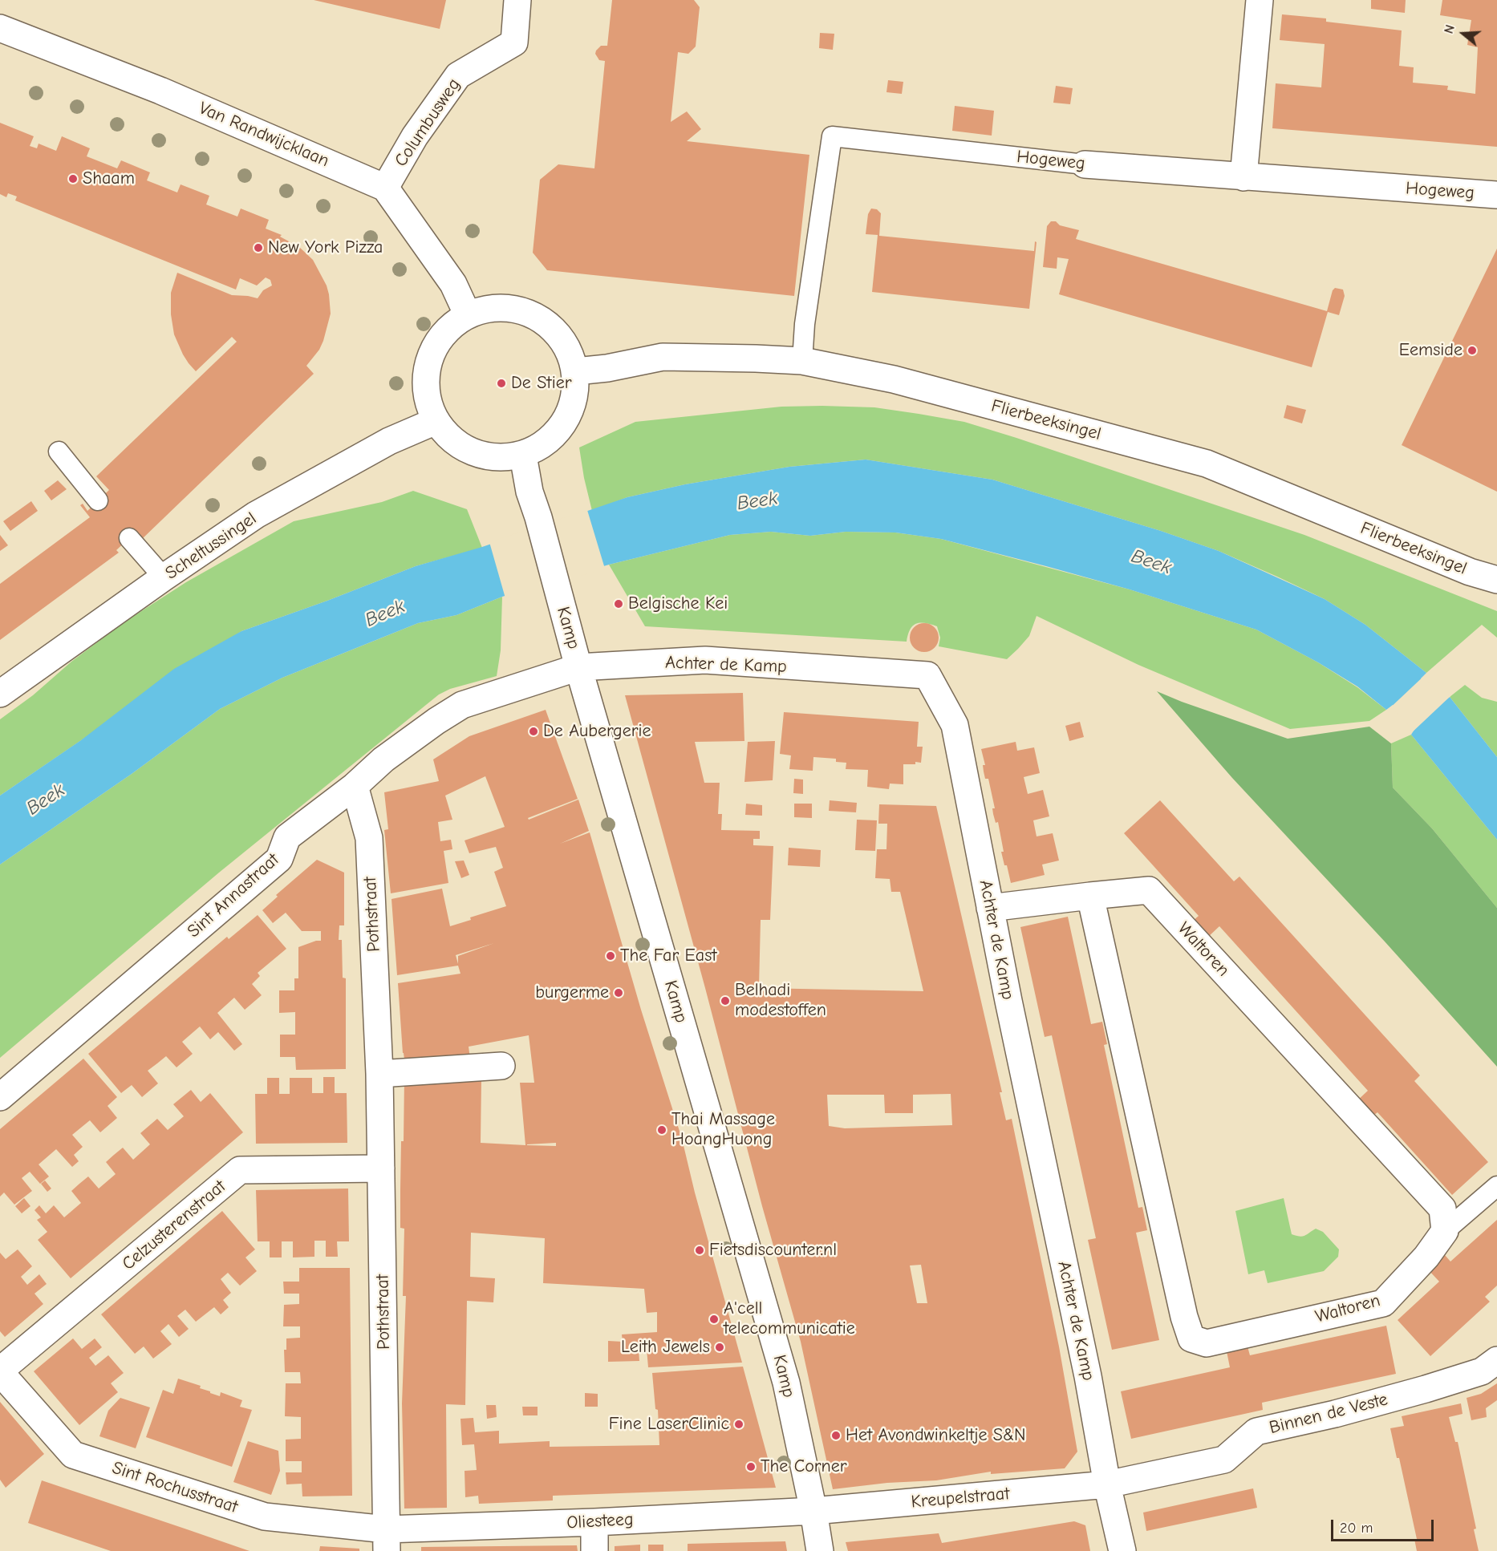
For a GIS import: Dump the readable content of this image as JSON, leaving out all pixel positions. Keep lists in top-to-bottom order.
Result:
{
  "streets": {
    "street": [
      "Columbusweg",
      "Van Randwijcklaan",
      "Hogeweg",
      "Flierbeeksingel",
      "Scheltussingel",
      "Kamp",
      "Achter de Kamp",
      "Sint Annastraat",
      "Pothstraat",
      "Waltoren",
      "Celzusterenstraat",
      "Binnen de Veste",
      "Sint Rochusstraat",
      "Kreupelstraat",
      "Oliesteeg"
    ]
  },
  "crossings": [
    ["Columbusweg", "Van Randwijcklaan"],
    ["Hogeweg", "Flierbeeksingel"],
    ["Flierbeeksingel", "Scheltussingel"],
    ["Flierbeeksingel", "Kamp"],
    ["Scheltussingel", "Kamp"],
    ["Kamp", "Achter de Kamp"],
    ["Kamp", "Sint Annastraat"],
    ["Kamp", "Kreupelstraat"],
    ["Kamp", "Oliesteeg"],
    ["Achter de Kamp", "Sint Annastraat"],
    ["Achter de Kamp", "Waltoren"],
    ["Achter de Kamp", "Binnen de Veste"],
    ["Achter de Kamp", "Kreupelstraat"],
    ["Sint Annastraat", "Pothstraat"],
    ["Pothstraat", "Celzusterenstraat"],
    ["Pothstraat", "Sint Rochusstraat"],
    ["Pothstraat", "Oliesteeg"],
    ["Celzusterenstraat", "Sint Rochusstraat"],
    ["Binnen de Veste", "Kreupelstraat"],
    ["Sint Rochusstraat", "Oliesteeg"],
    ["Kreupelstraat", "Oliesteeg"]
  ],
  "water": ["Beek"],
  "places": [
    "Shaam",
    "New York Pizza",
    "Eemside",
    "De Stier",
    "Belgische Kei",
    "De Aubergerie",
    "The Far East",
    "burgerme",
    "Belhadi modestoffen",
    "Thai Massage HoangHuong",
    "Fietsdiscounter.nl",
    "A'cell telecommunicatie",
    "Leith Jewels",
    "Fine LaserClinic",
    "Het Avondwinkeltje S&N",
    "The Corner"
  ],
  "scale_bar": "20 m",
  "north": "left"
}
